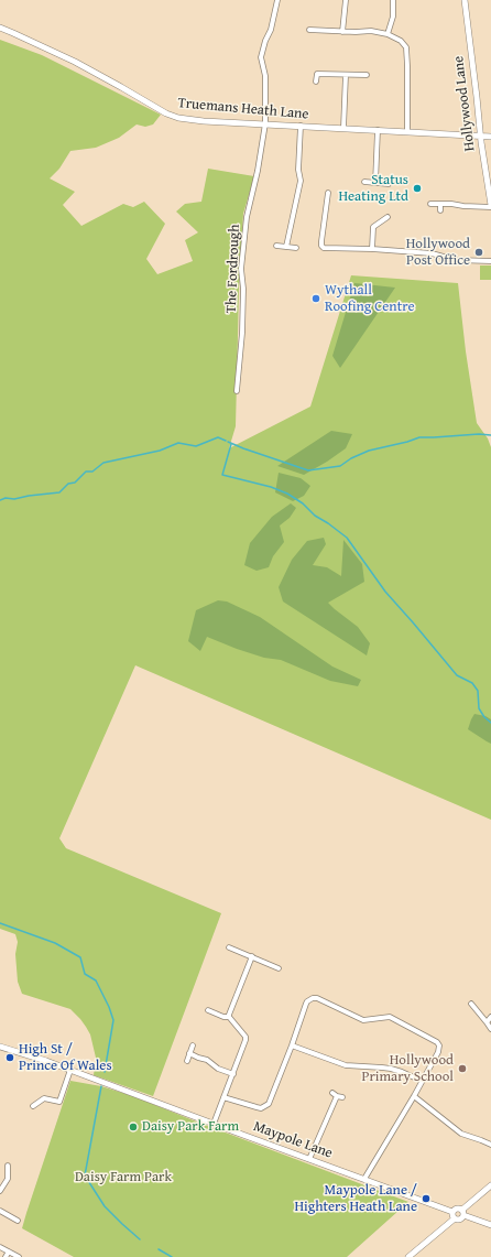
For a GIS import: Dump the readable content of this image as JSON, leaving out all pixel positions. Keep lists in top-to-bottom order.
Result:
{
  "streets": {
    "street": [
      "Hollywood Lane",
      "Truemans Heath Lane",
      "The Fordrough",
      "Maypole Lane"
    ]
  },
  "crossings": [
    ["Hollywood Lane", "Truemans Heath Lane"],
    ["Truemans Heath Lane", "The Fordrough"]
  ],
  "parks": ["Daisy Farm Park"],
  "places": [
    "Status Heating Ltd",
    "Hollywood Post Office",
    "Wythall Roofing Centre",
    "High St / Prince Of Wales",
    "Hollywood Primary School",
    "Daisy Park Farm",
    "Maypole Lane / Highters Heath Lane"
  ]
}
